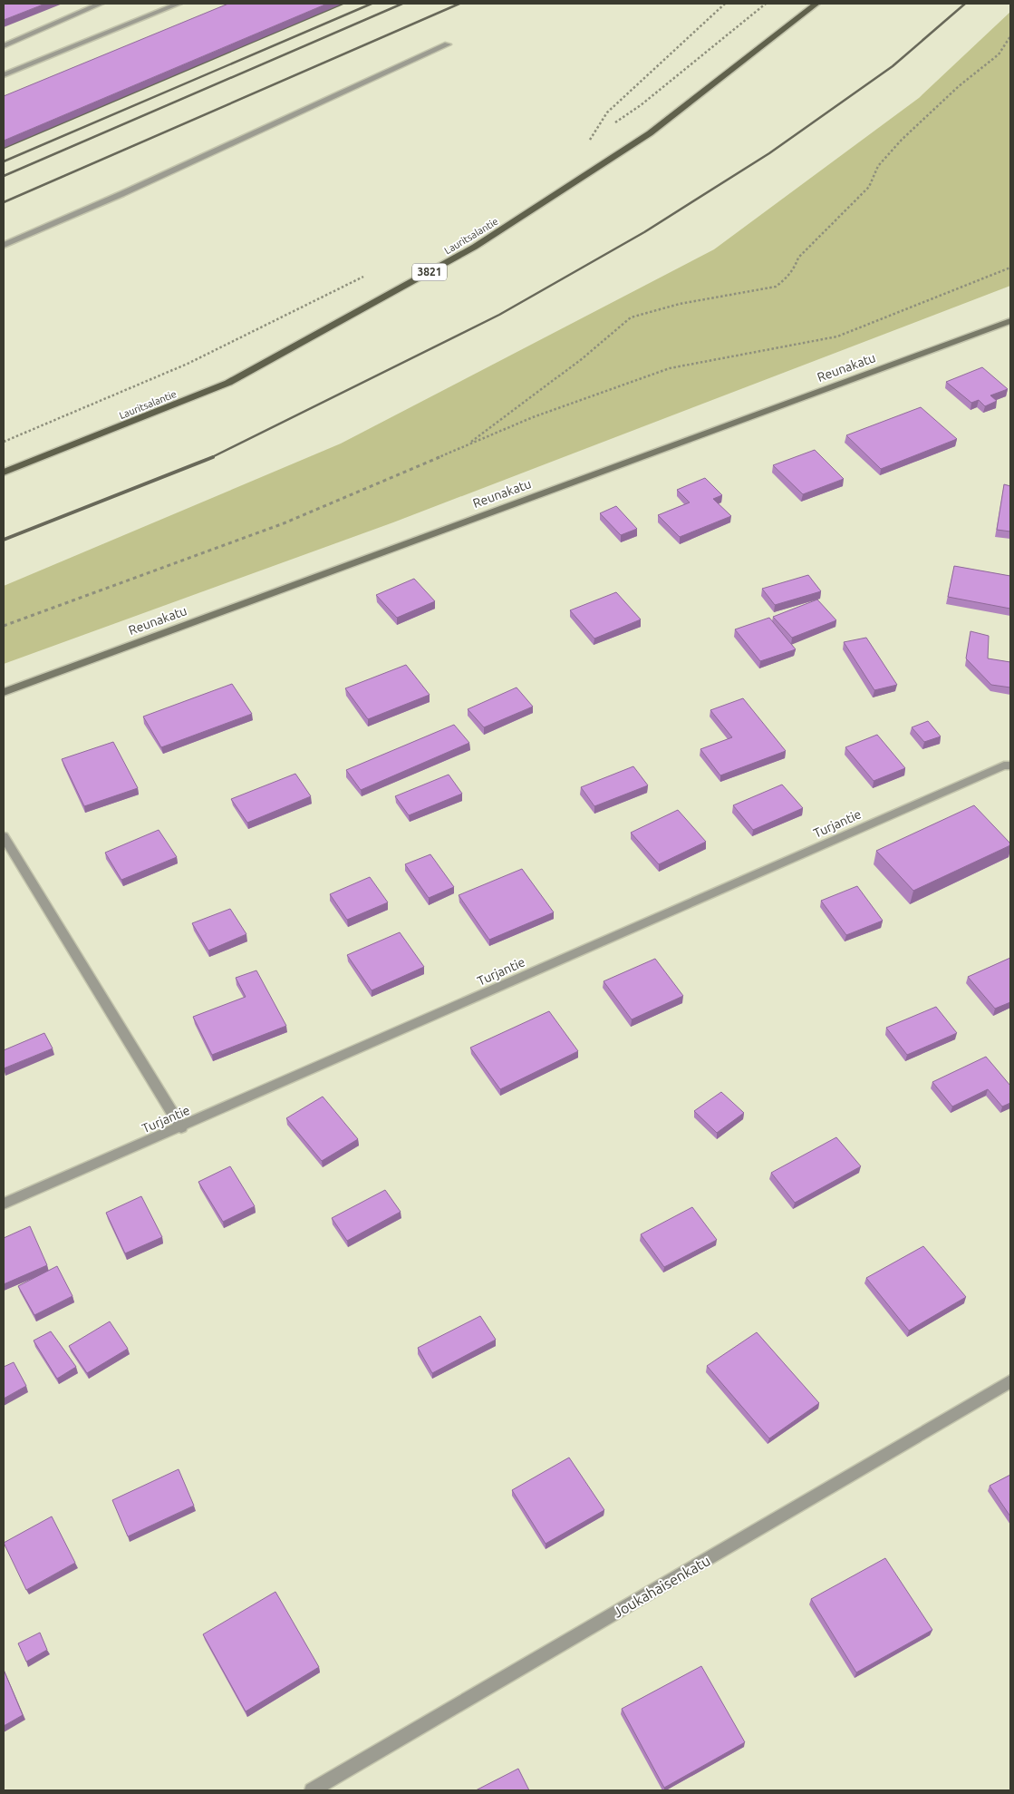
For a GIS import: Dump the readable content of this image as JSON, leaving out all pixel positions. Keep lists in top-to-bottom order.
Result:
{
  "streets": {
    "main road": ["Lauritsalantie", "3821", "Reunakatu"],
    "street": ["Turjantie", "Joukahaisenkatu"]
  }
}
